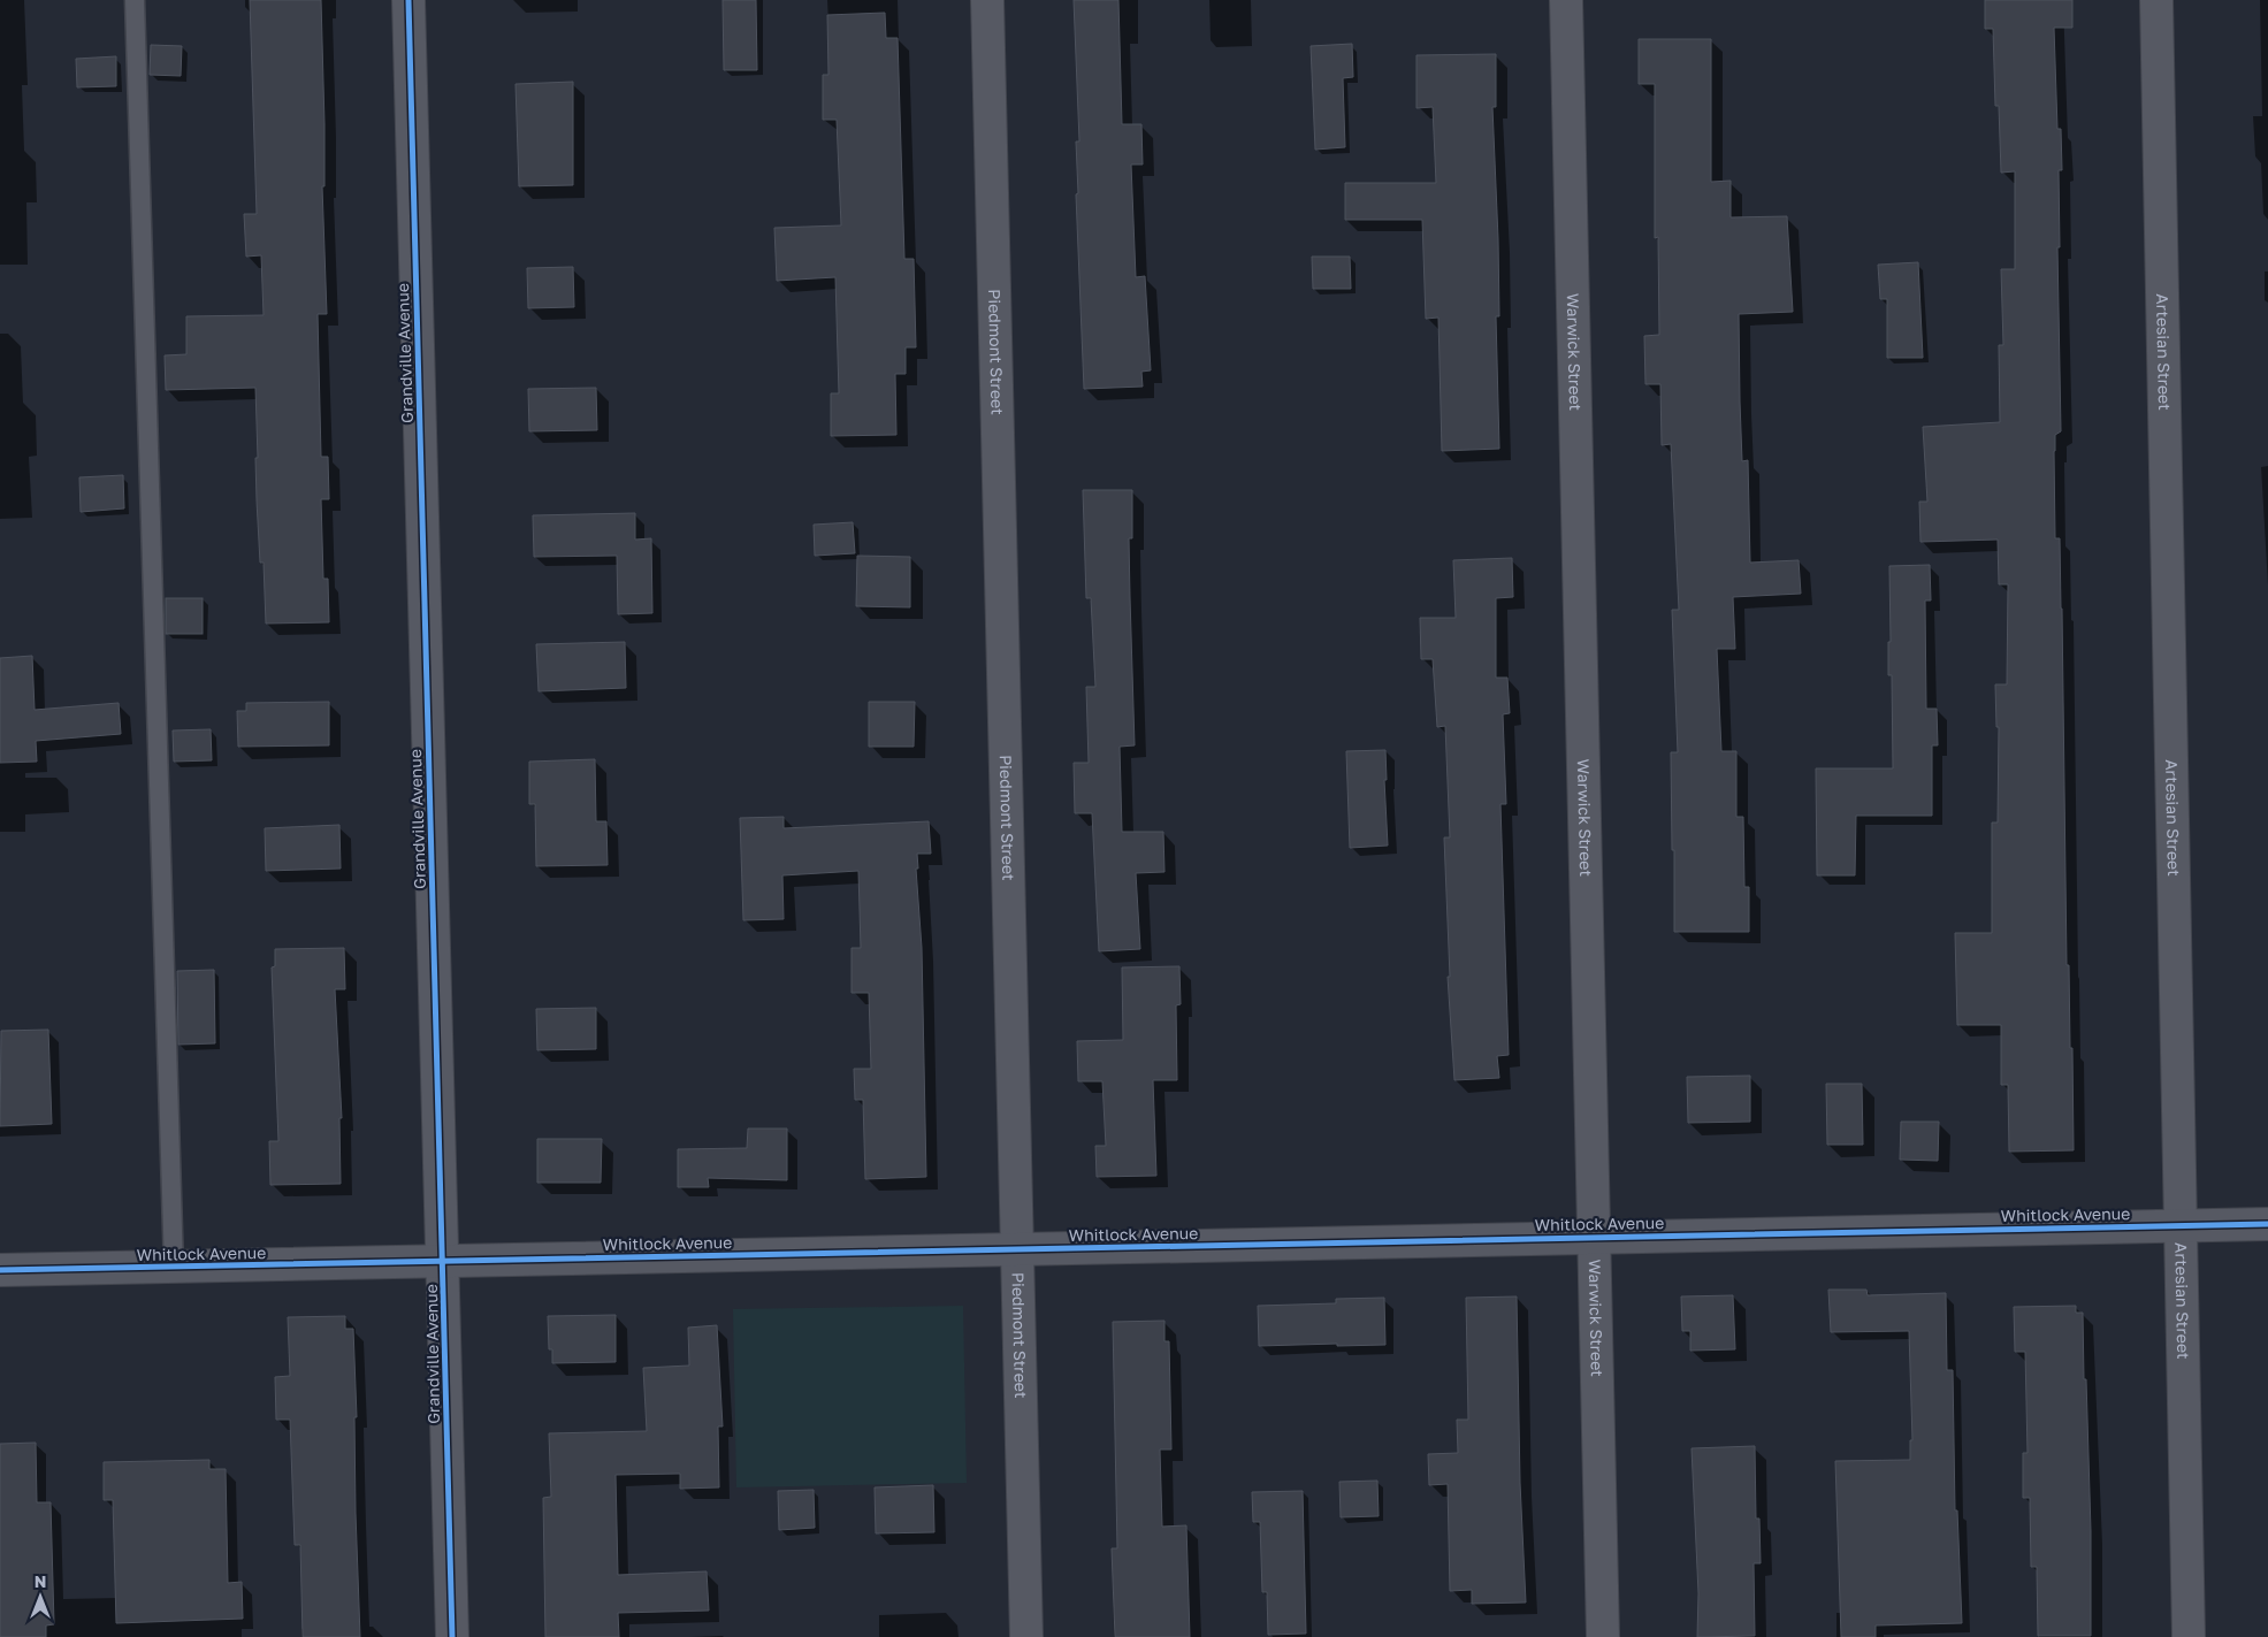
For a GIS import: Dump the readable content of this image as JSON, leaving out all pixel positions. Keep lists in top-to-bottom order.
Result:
{
  "streets": {
    "street": [
      "Grandville Avenue",
      "Piedmont Street",
      "Warwick Street",
      "Artesian Street",
      "Whitlock Avenue"
    ]
  },
  "crossings": [
    ["Grandville Avenue", "Whitlock Avenue"],
    ["Piedmont Street", "Whitlock Avenue"],
    ["Warwick Street", "Whitlock Avenue"],
    ["Artesian Street", "Whitlock Avenue"]
  ],
  "north": "top"
}
